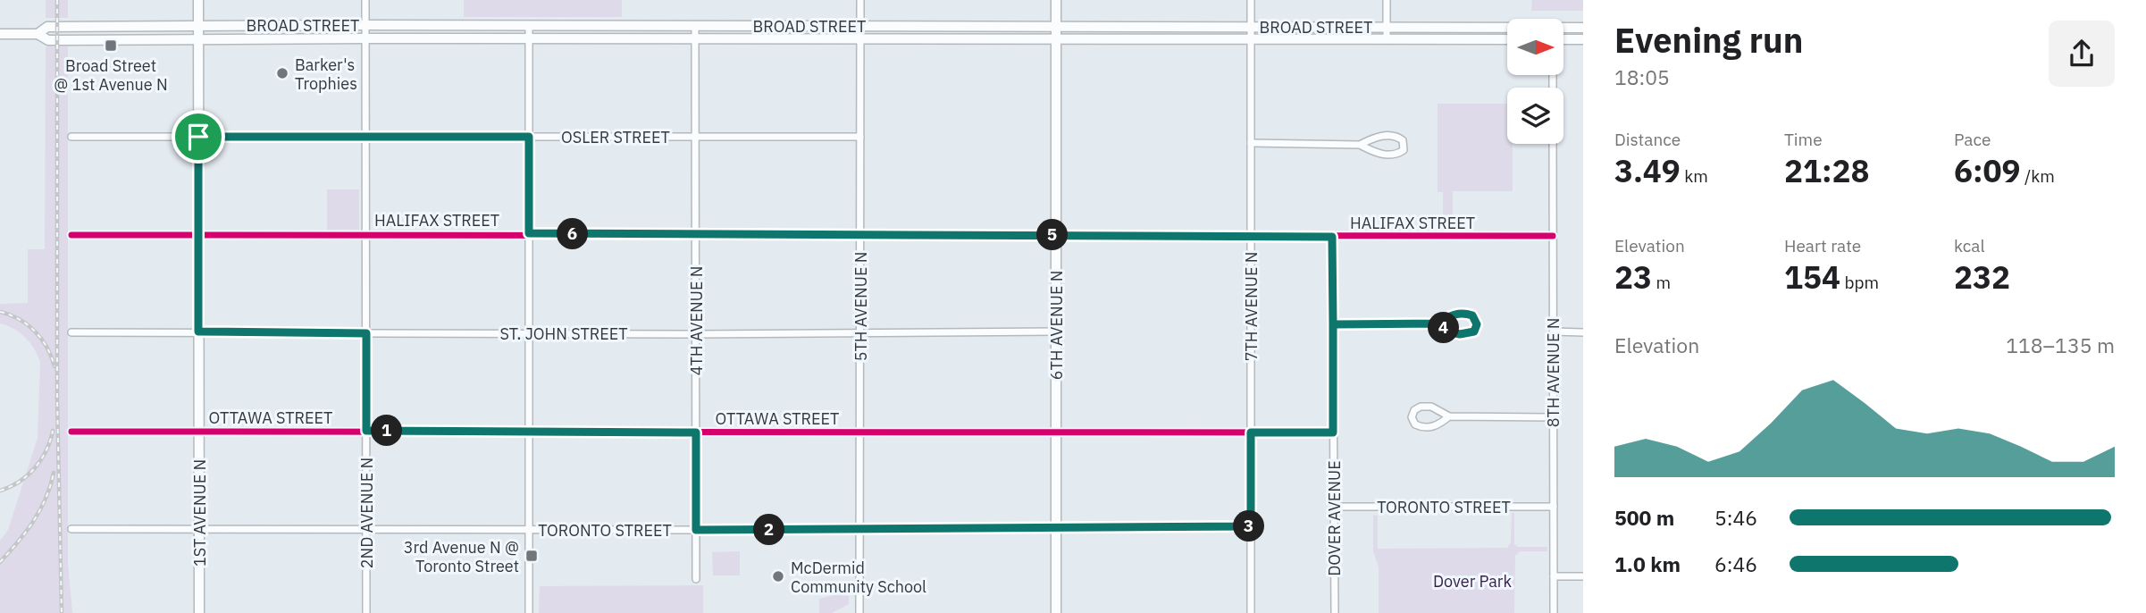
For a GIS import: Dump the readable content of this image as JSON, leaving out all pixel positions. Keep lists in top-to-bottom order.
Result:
{
  "streets": {
    "main road": ["BROAD STREET", "6TH AVENUE N", "1ST AVENUE N"],
    "street": [
      "OSLER STREET",
      "HALIFAX STREET",
      "5TH AVENUE N",
      "7TH AVENUE N",
      "4TH AVENUE N",
      "ST. JOHN STREET",
      "8TH AVENUE N",
      "OTTAWA STREET",
      "TORONTO STREET",
      "2ND AVENUE N",
      "DOVER AVENUE"
    ]
  },
  "crossings": [
    ["BROAD STREET", "5TH AVENUE N"],
    ["BROAD STREET", "7TH AVENUE N"],
    ["BROAD STREET", "4TH AVENUE N"],
    ["BROAD STREET", "6TH AVENUE N"],
    ["BROAD STREET", "1ST AVENUE N"],
    ["BROAD STREET", "2ND AVENUE N"],
    ["OSLER STREET", "5TH AVENUE N"],
    ["OSLER STREET", "4TH AVENUE N"],
    ["OSLER STREET", "1ST AVENUE N"],
    ["OSLER STREET", "2ND AVENUE N"],
    ["HALIFAX STREET", "5TH AVENUE N"],
    ["HALIFAX STREET", "7TH AVENUE N"],
    ["HALIFAX STREET", "4TH AVENUE N"],
    ["HALIFAX STREET", "6TH AVENUE N"],
    ["HALIFAX STREET", "8TH AVENUE N"],
    ["HALIFAX STREET", "1ST AVENUE N"],
    ["HALIFAX STREET", "2ND AVENUE N"],
    ["HALIFAX STREET", "DOVER AVENUE"],
    ["5TH AVENUE N", "ST. JOHN STREET"],
    ["5TH AVENUE N", "OTTAWA STREET"],
    ["5TH AVENUE N", "TORONTO STREET"],
    ["7TH AVENUE N", "OTTAWA STREET"],
    ["7TH AVENUE N", "TORONTO STREET"],
    ["4TH AVENUE N", "ST. JOHN STREET"],
    ["4TH AVENUE N", "OTTAWA STREET"],
    ["4TH AVENUE N", "TORONTO STREET"],
    ["6TH AVENUE N", "ST. JOHN STREET"],
    ["6TH AVENUE N", "OTTAWA STREET"],
    ["6TH AVENUE N", "TORONTO STREET"],
    ["ST. JOHN STREET", "1ST AVENUE N"],
    ["ST. JOHN STREET", "2ND AVENUE N"],
    ["8TH AVENUE N", "TORONTO STREET"],
    ["OTTAWA STREET", "1ST AVENUE N"],
    ["OTTAWA STREET", "2ND AVENUE N"],
    ["OTTAWA STREET", "DOVER AVENUE"],
    ["TORONTO STREET", "1ST AVENUE N"],
    ["TORONTO STREET", "2ND AVENUE N"],
    ["TORONTO STREET", "DOVER AVENUE"]
  ],
  "parks": ["Dover Park"],
  "places": {
    "transit": ["Broad Street @ 1st Avenue N", "3rd Avenue N @ Toronto Street"],
    "other": ["Barker's Trophies", "McDermid Community School"]
  },
  "north": "right",
  "page": {
    "heading": ["Evening run", "18:05"],
    "stats": [
      ["Distance", "3.49 km"],
      ["Time", "21:28"],
      ["Pace", "6:09 /km"],
      ["Elevation", "23 m"],
      ["Heart rate", "154 bpm"],
      ["kcal", "232"]
    ],
    "pins": [
      "6",
      "5",
      "4",
      "1",
      "3",
      "2"
    ],
    "chart": ["Elevation", "118–135 m"],
    "list": [
      {
        "name": "500 m",
        "note": "5:46"
      },
      {
        "name": "1.0 km",
        "note": "6:46"
      }
    ]
  }
}
